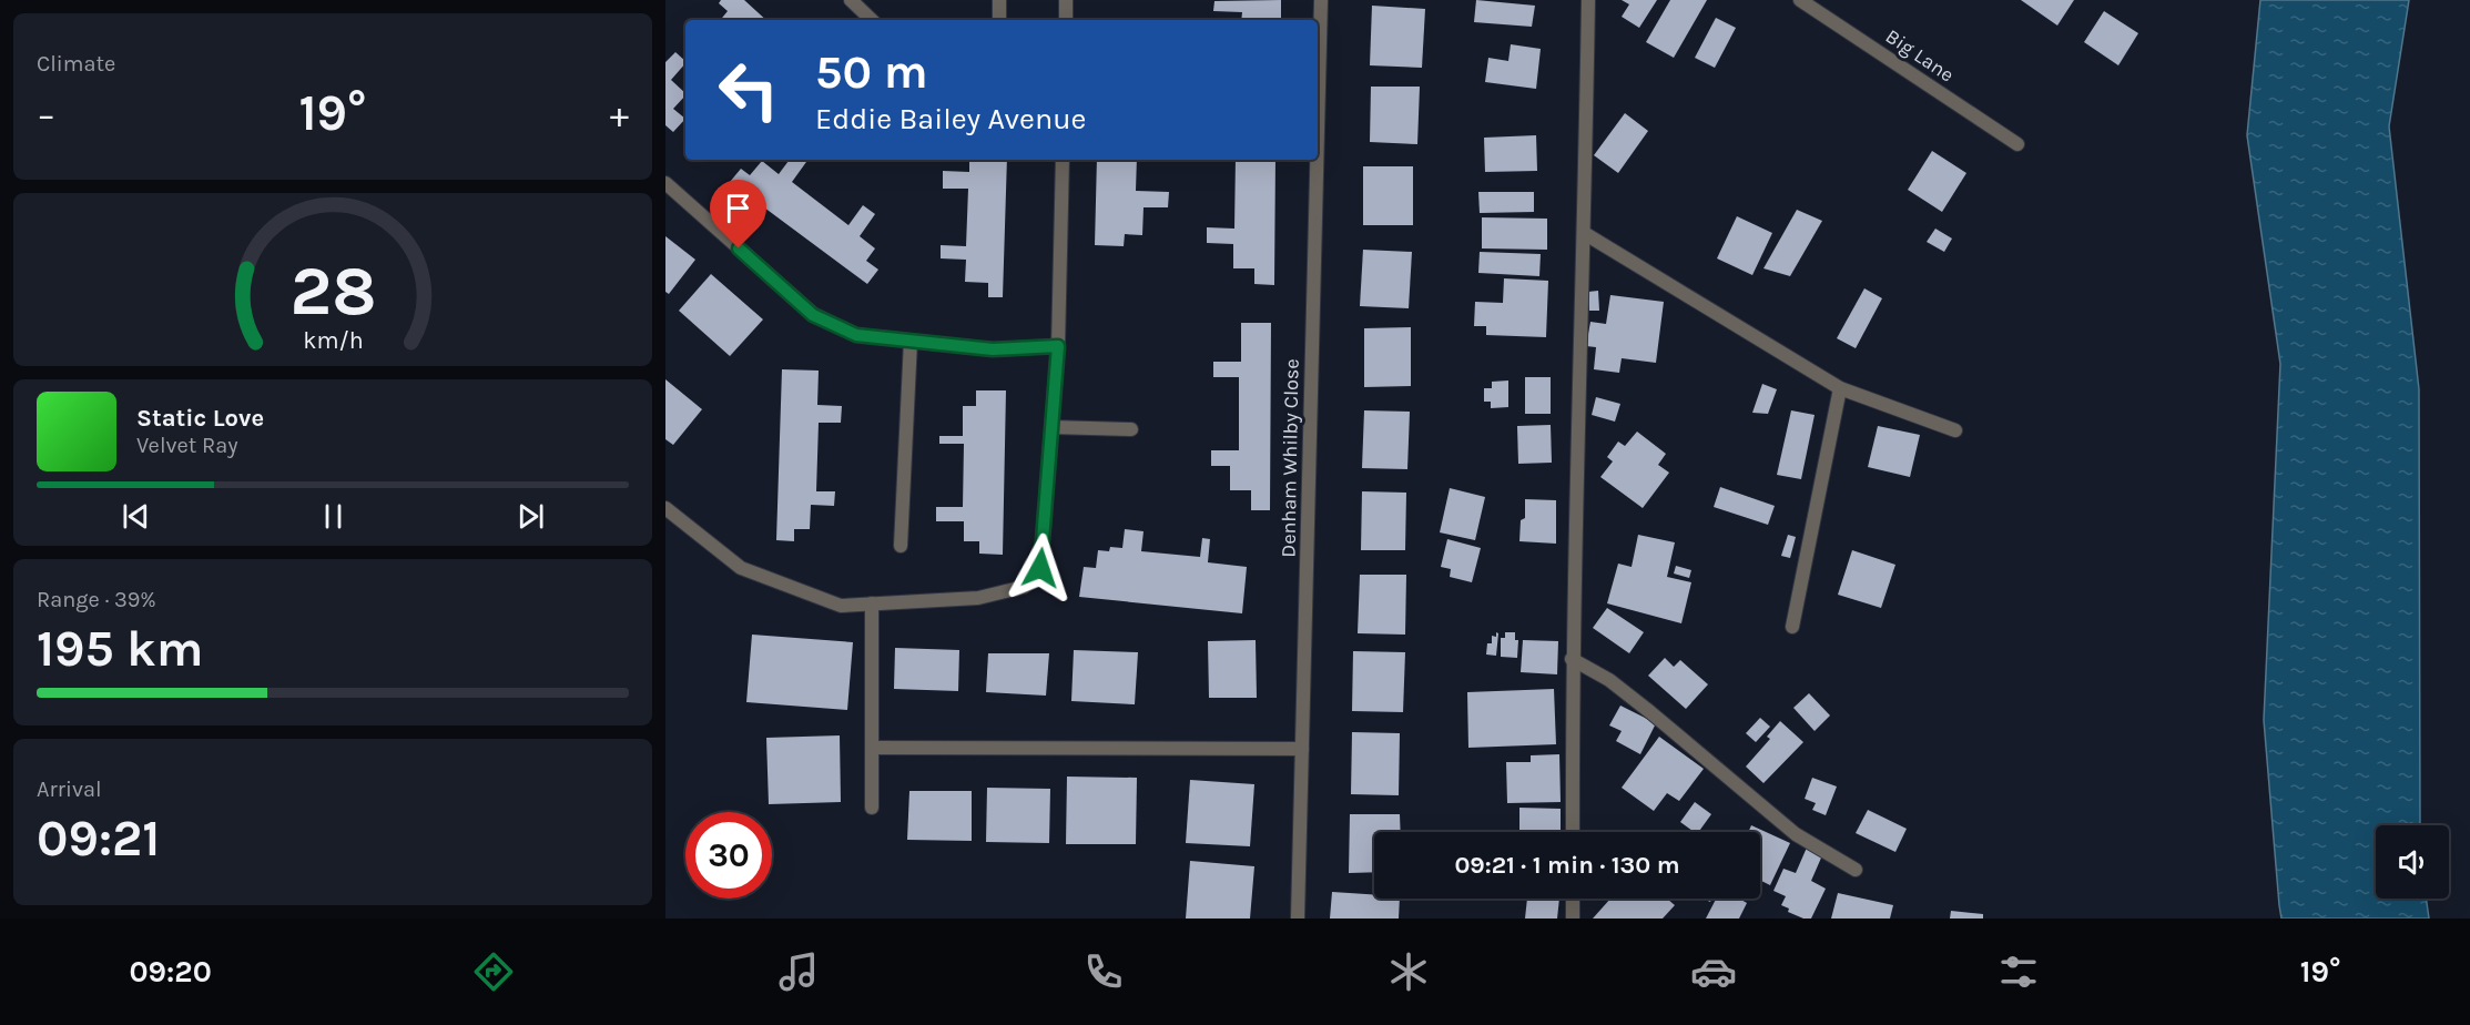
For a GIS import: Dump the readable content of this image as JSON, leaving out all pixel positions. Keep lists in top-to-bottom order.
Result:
{
  "streets": {
    "street": ["Big Lane", "Denham Whilby Close"]
  },
  "page": {
    "tile": [
      "Climate",
      ["Range · 39%", "195 km"],
      ["Arrival", "09:21"]
    ],
    "turn": ["50 m", "Eddie Bailey Avenue"],
    "heat": ["−", "19°", "+"],
    "song": ["Static Love", "Velvet Ray"],
    "limit": "30",
    "trip": "09:21 · 1 min · 130 m",
    "tabs": ["09:20", "19°"],
    "gauge": ["28", "km/h"]
  }
}
